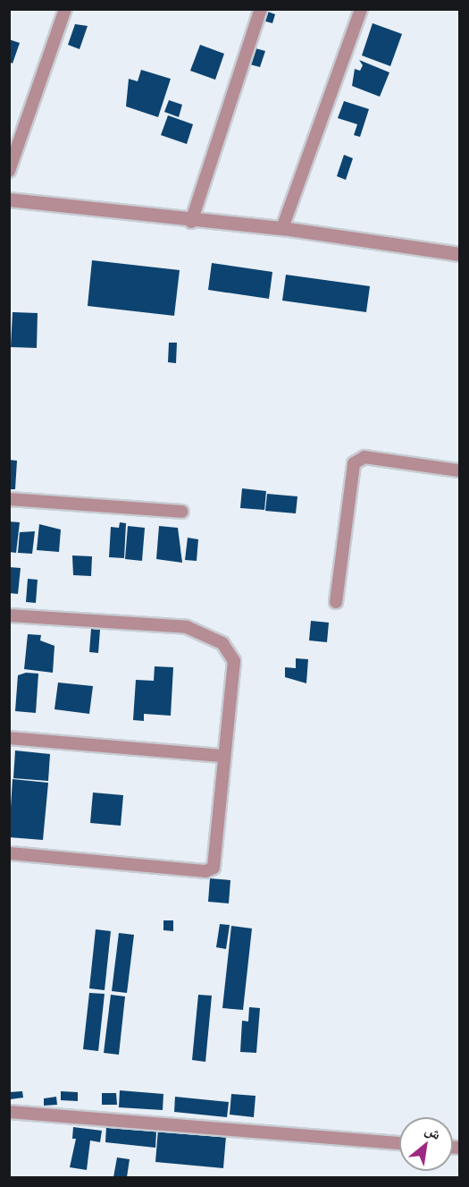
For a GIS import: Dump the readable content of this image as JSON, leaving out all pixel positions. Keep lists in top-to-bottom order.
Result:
{
  "north": "top right"
}
